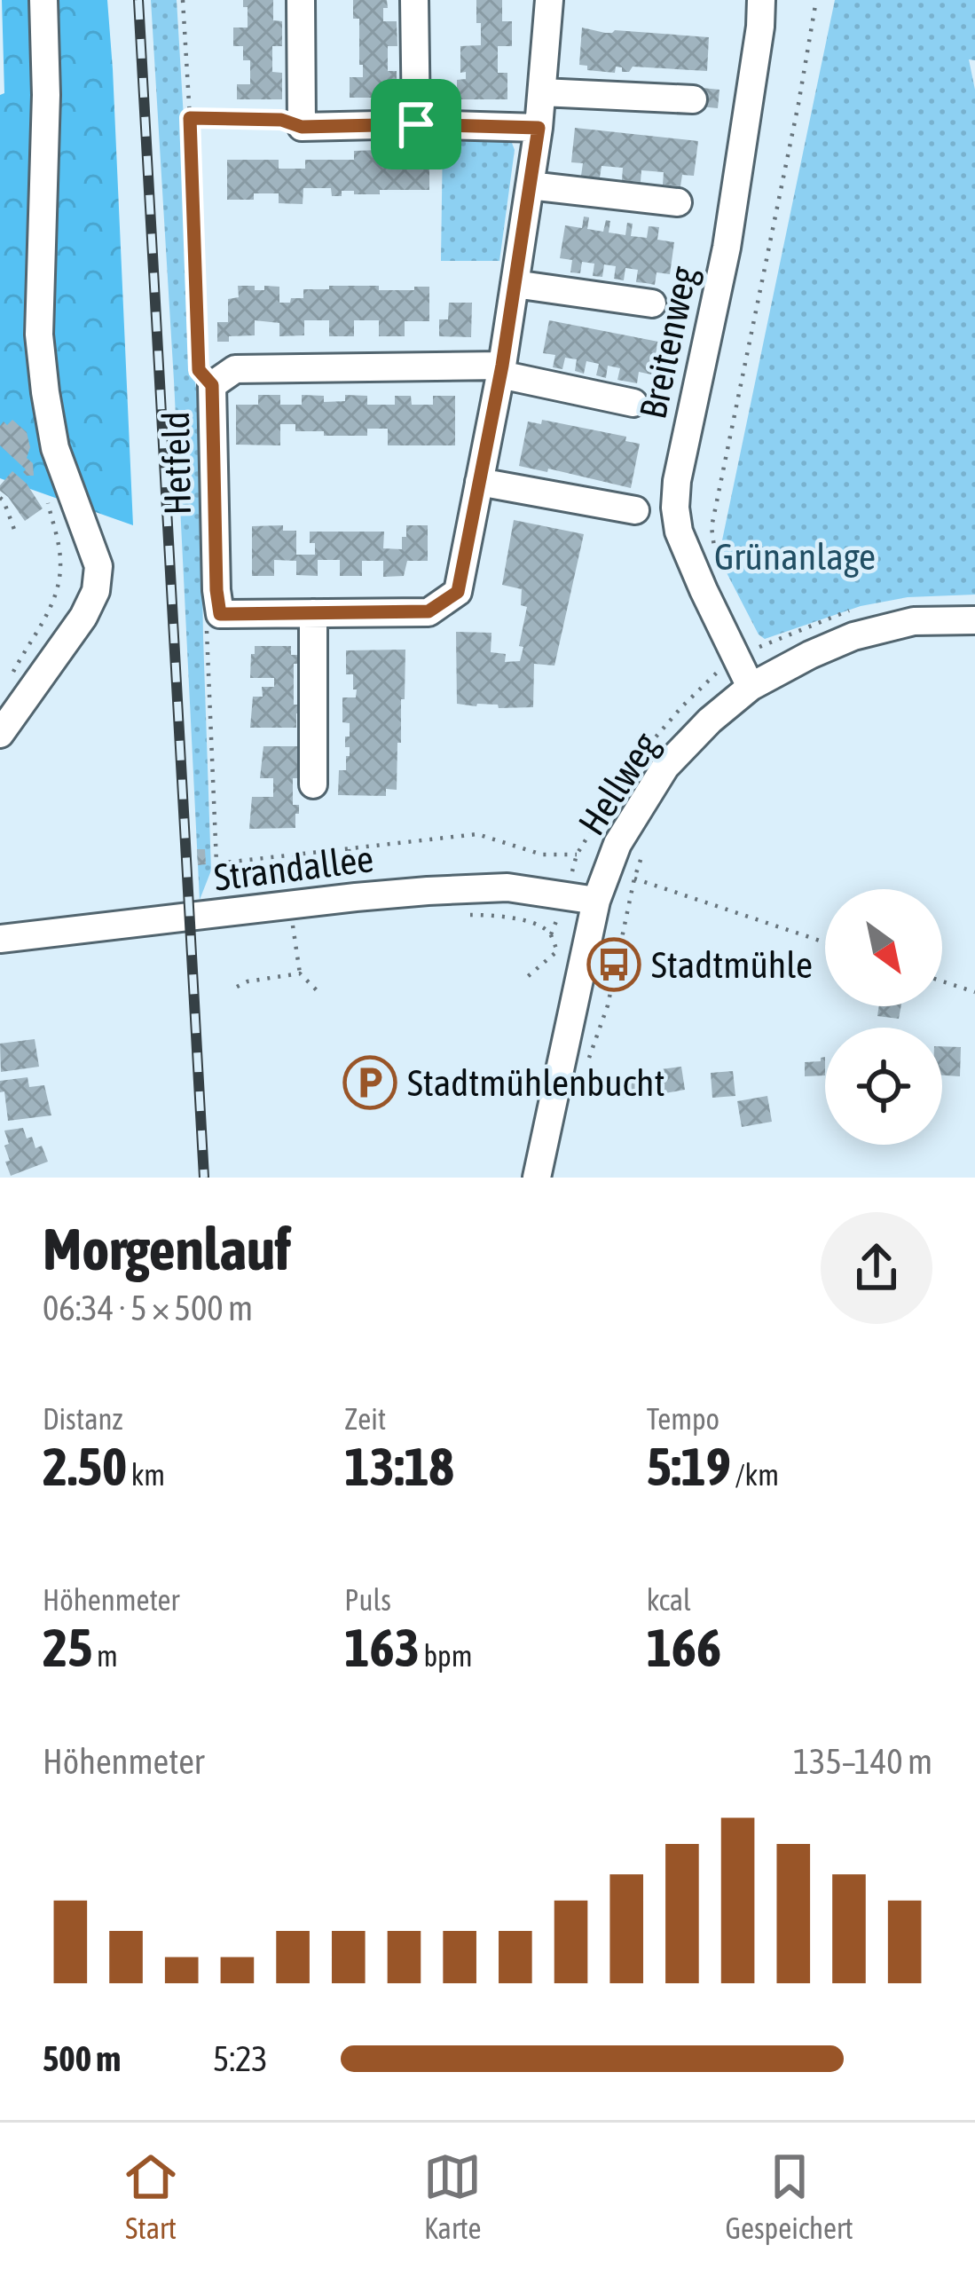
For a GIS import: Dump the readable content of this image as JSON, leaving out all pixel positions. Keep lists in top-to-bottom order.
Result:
{
  "streets": {
    "street": [
      "Breitenweg",
      "Hetfeld",
      "Hellweg",
      "Strandallee"
    ]
  },
  "crossings": [
    ["Breitenweg", "Hellweg"],
    ["Hellweg", "Strandallee"]
  ],
  "parks": ["Grünanlage"],
  "places": {
    "bus stop": ["Stadtmühle"],
    "parking": ["Stadtmühlenbucht"]
  },
  "north": "bottom right",
  "page": {
    "heading": ["Morgenlauf", "06:34 · 5 × 500 m"],
    "stats": [
      ["Distanz", "2.50 km"],
      ["Zeit", "13:18"],
      ["Tempo", "5:19 /km"],
      ["Höhenmeter", "25 m"],
      ["Puls", "163 bpm"],
      ["kcal", "166"]
    ],
    "chart": ["Höhenmeter", "135–140 m"],
    "list": [
      {
        "name": "500 m",
        "note": "5:23"
      }
    ],
    "tabs": ["Start", "Karte", "Gespeichert"]
  }
}
